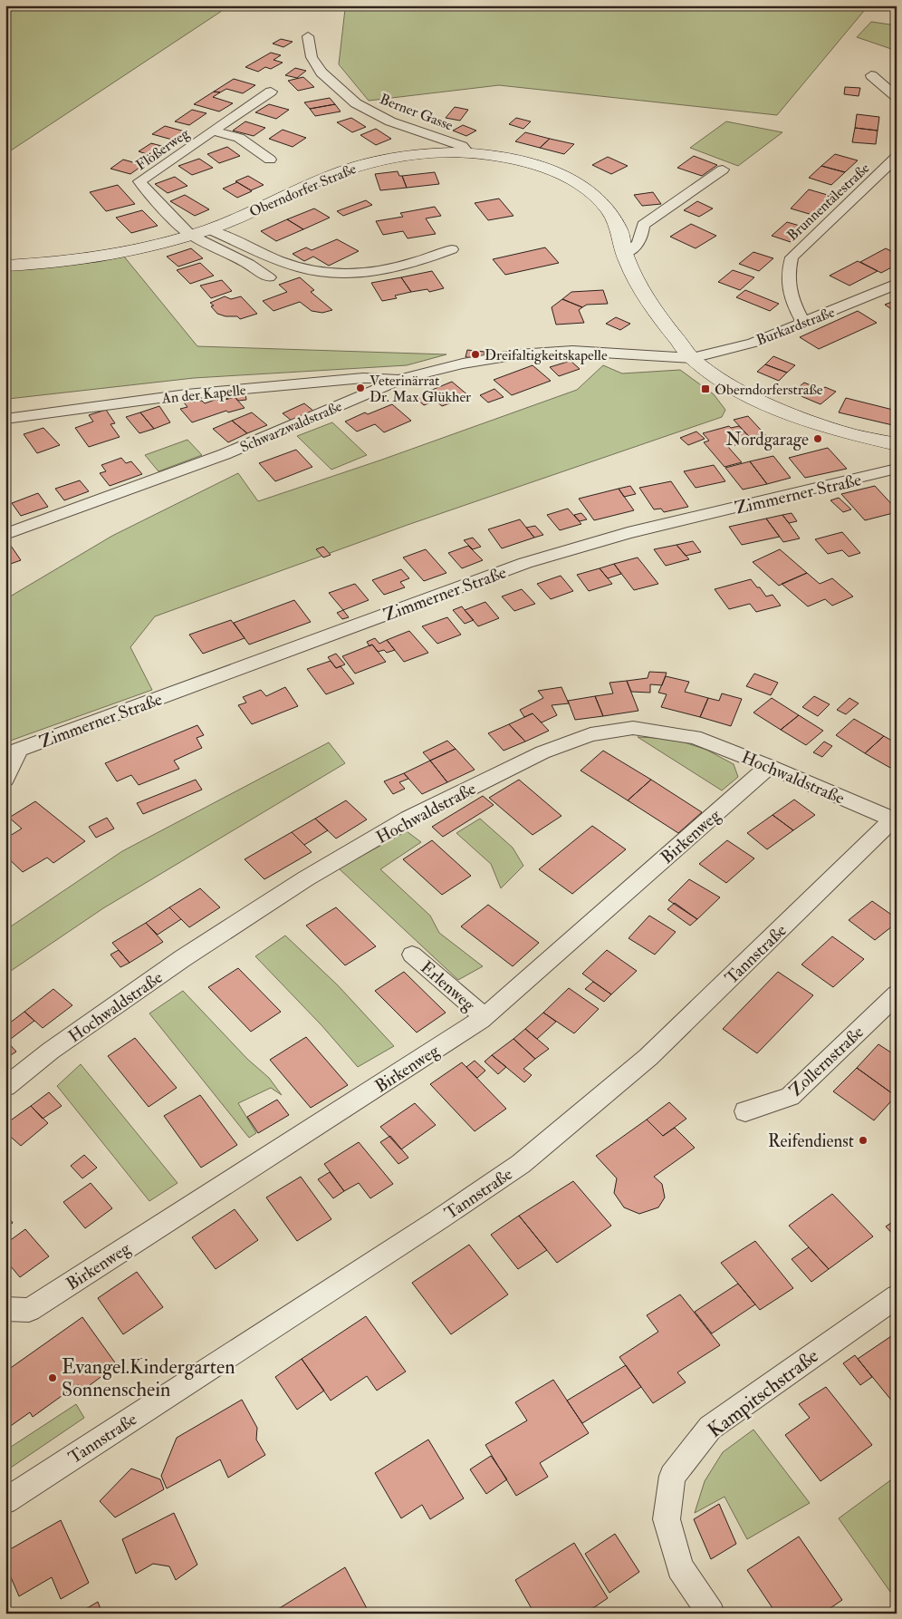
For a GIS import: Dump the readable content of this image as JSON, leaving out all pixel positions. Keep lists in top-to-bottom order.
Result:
{
  "streets": {
    "street": [
      "Berner Gasse",
      "Flößerweg",
      "Oberndorfer Straße",
      "Brunnentälestraße",
      "Burkardstraße",
      "An der Kapelle",
      "Schwarzwaldstraße",
      "Zimmerner Straße",
      "Hochwaldstraße",
      "Birkenweg",
      "Tannstraße",
      "Erlenweg",
      "Zollernstraße",
      "Kampitschstraße"
    ]
  },
  "crossings": [
    ["Berner Gasse", "Oberndorfer Straße"],
    ["Flößerweg", "Oberndorfer Straße"],
    ["Oberndorfer Straße", "Burkardstraße"],
    ["Oberndorfer Straße", "Schwarzwaldstraße"],
    ["Brunnentälestraße", "Burkardstraße"],
    ["Burkardstraße", "Schwarzwaldstraße"],
    ["An der Kapelle", "Schwarzwaldstraße"],
    ["Hochwaldstraße", "Birkenweg"],
    ["Hochwaldstraße", "Tannstraße"],
    ["Birkenweg", "Erlenweg"]
  ],
  "places": {
    "other": [
      "Dreifaltigkeitskapelle",
      "Veterinärrat Dr. Max Glükher",
      "Nordgarage",
      "Reifendienst",
      "Evangel.Kindergarten Sonnenschein"
    ],
    "transit": ["Oberndorferstraße"]
  }
}
